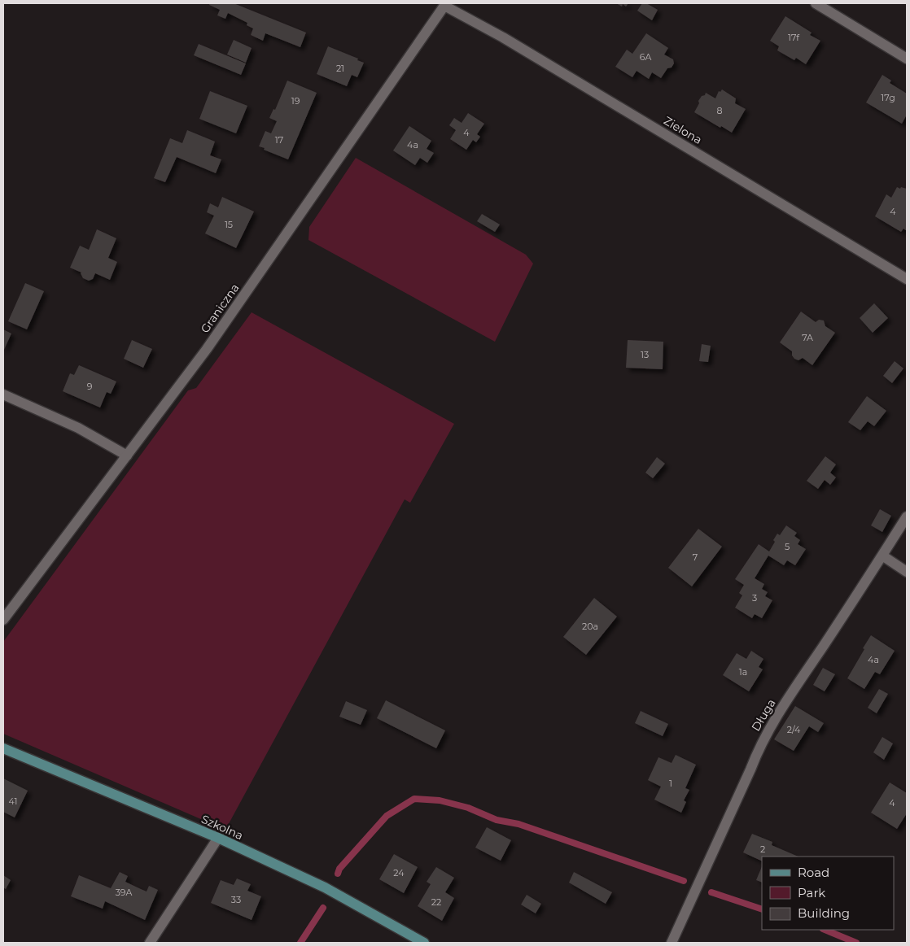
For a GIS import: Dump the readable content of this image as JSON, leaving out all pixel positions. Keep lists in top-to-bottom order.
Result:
{
  "streets": {
    "street": [
      "Zielona",
      "Graniczna",
      "Długa",
      "Szkolna"
    ]
  },
  "crossings": [
    ["Zielona", "Graniczna"]
  ],
  "house_numbers": [
    "17f",
    "6A",
    "21",
    "17g",
    "19",
    "8",
    "4",
    "17",
    "4a",
    "4",
    "15",
    "7A",
    "13",
    "9",
    "5",
    "7",
    "3",
    "20a",
    "4a",
    "1a",
    "2/4",
    "1",
    "41",
    "4",
    "2",
    "24",
    "39A",
    "33",
    "22"
  ],
  "legend": ["Road", "Park", "Building"]
}
